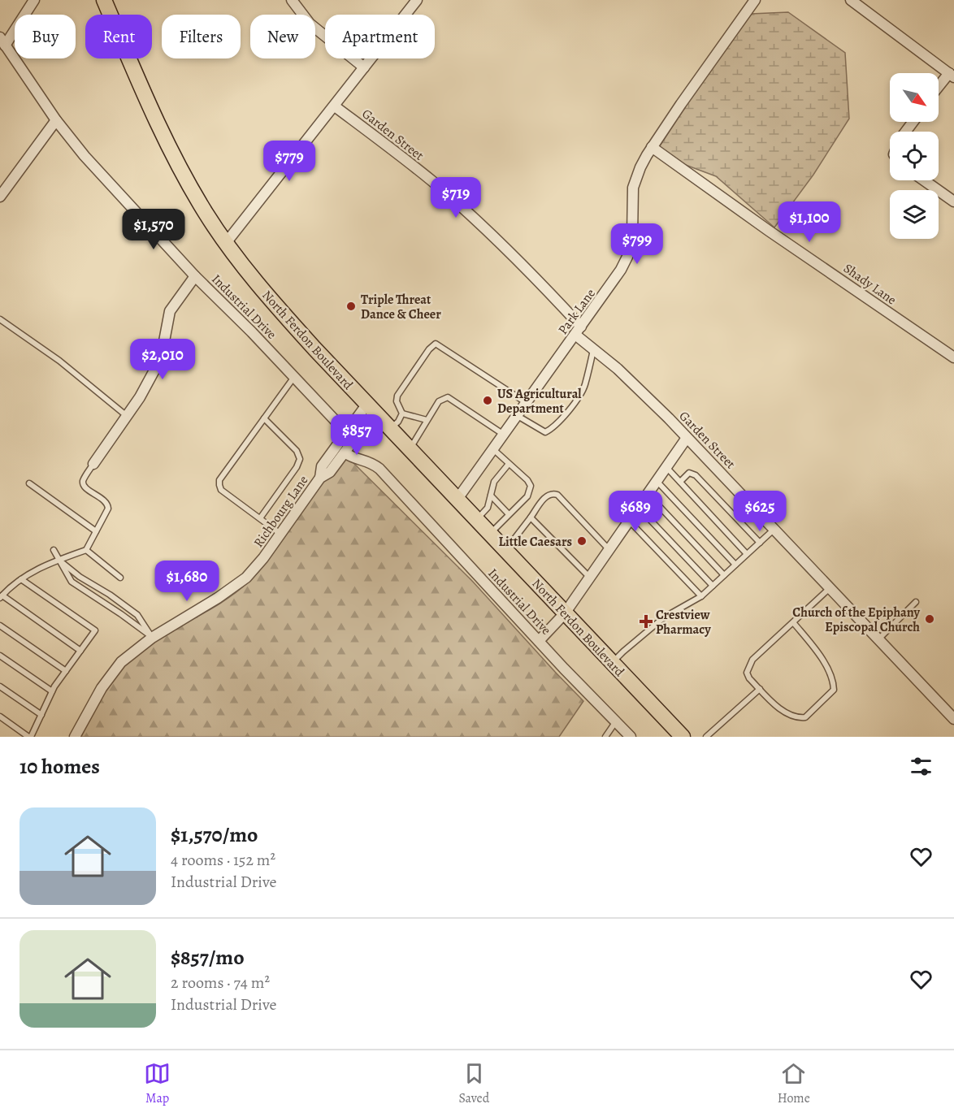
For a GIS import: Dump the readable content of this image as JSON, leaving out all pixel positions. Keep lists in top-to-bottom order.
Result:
{
  "streets": {
    "main road": ["North Ferdon Boulevard"],
    "street": [
      "Garden Street",
      "Shady Lane",
      "Industrial Drive",
      "Park Lane",
      "Richbourg Lane"
    ]
  },
  "crossings": [
    ["Garden Street", "Park Lane"],
    ["Shady Lane", "Park Lane"],
    ["Industrial Drive", "Richbourg Lane"],
    ["Park Lane", "North Ferdon Boulevard"],
    ["North Ferdon Boulevard", "Richbourg Lane"]
  ],
  "places": {
    "other": [
      "Triple Threat Dance & Cheer",
      "US Agricultural Department",
      "Little Caesars",
      "Church of the Epiphany Episcopal Church"
    ],
    "health": ["Crestview Pharmacy"]
  },
  "north": "bottom right",
  "page": {
    "chip": [
      "Buy",
      "Rent",
      "Filters",
      "New",
      "Apartment"
    ],
    "price": [
      "$779",
      "$719",
      "$1,100",
      "$1,570",
      "$799",
      "$2,010",
      "$857",
      "$689",
      "$625",
      "$1,680"
    ],
    "heading": "10 homes",
    "list": [
      {
        "name": "$1,570/mo",
        "note": "4 rooms · 152 m² · Industrial Drive"
      },
      {
        "name": "$857/mo",
        "note": "2 rooms · 74 m² · Industrial Drive"
      }
    ],
    "tabs": ["Map", "Saved", "Home"]
  }
}
